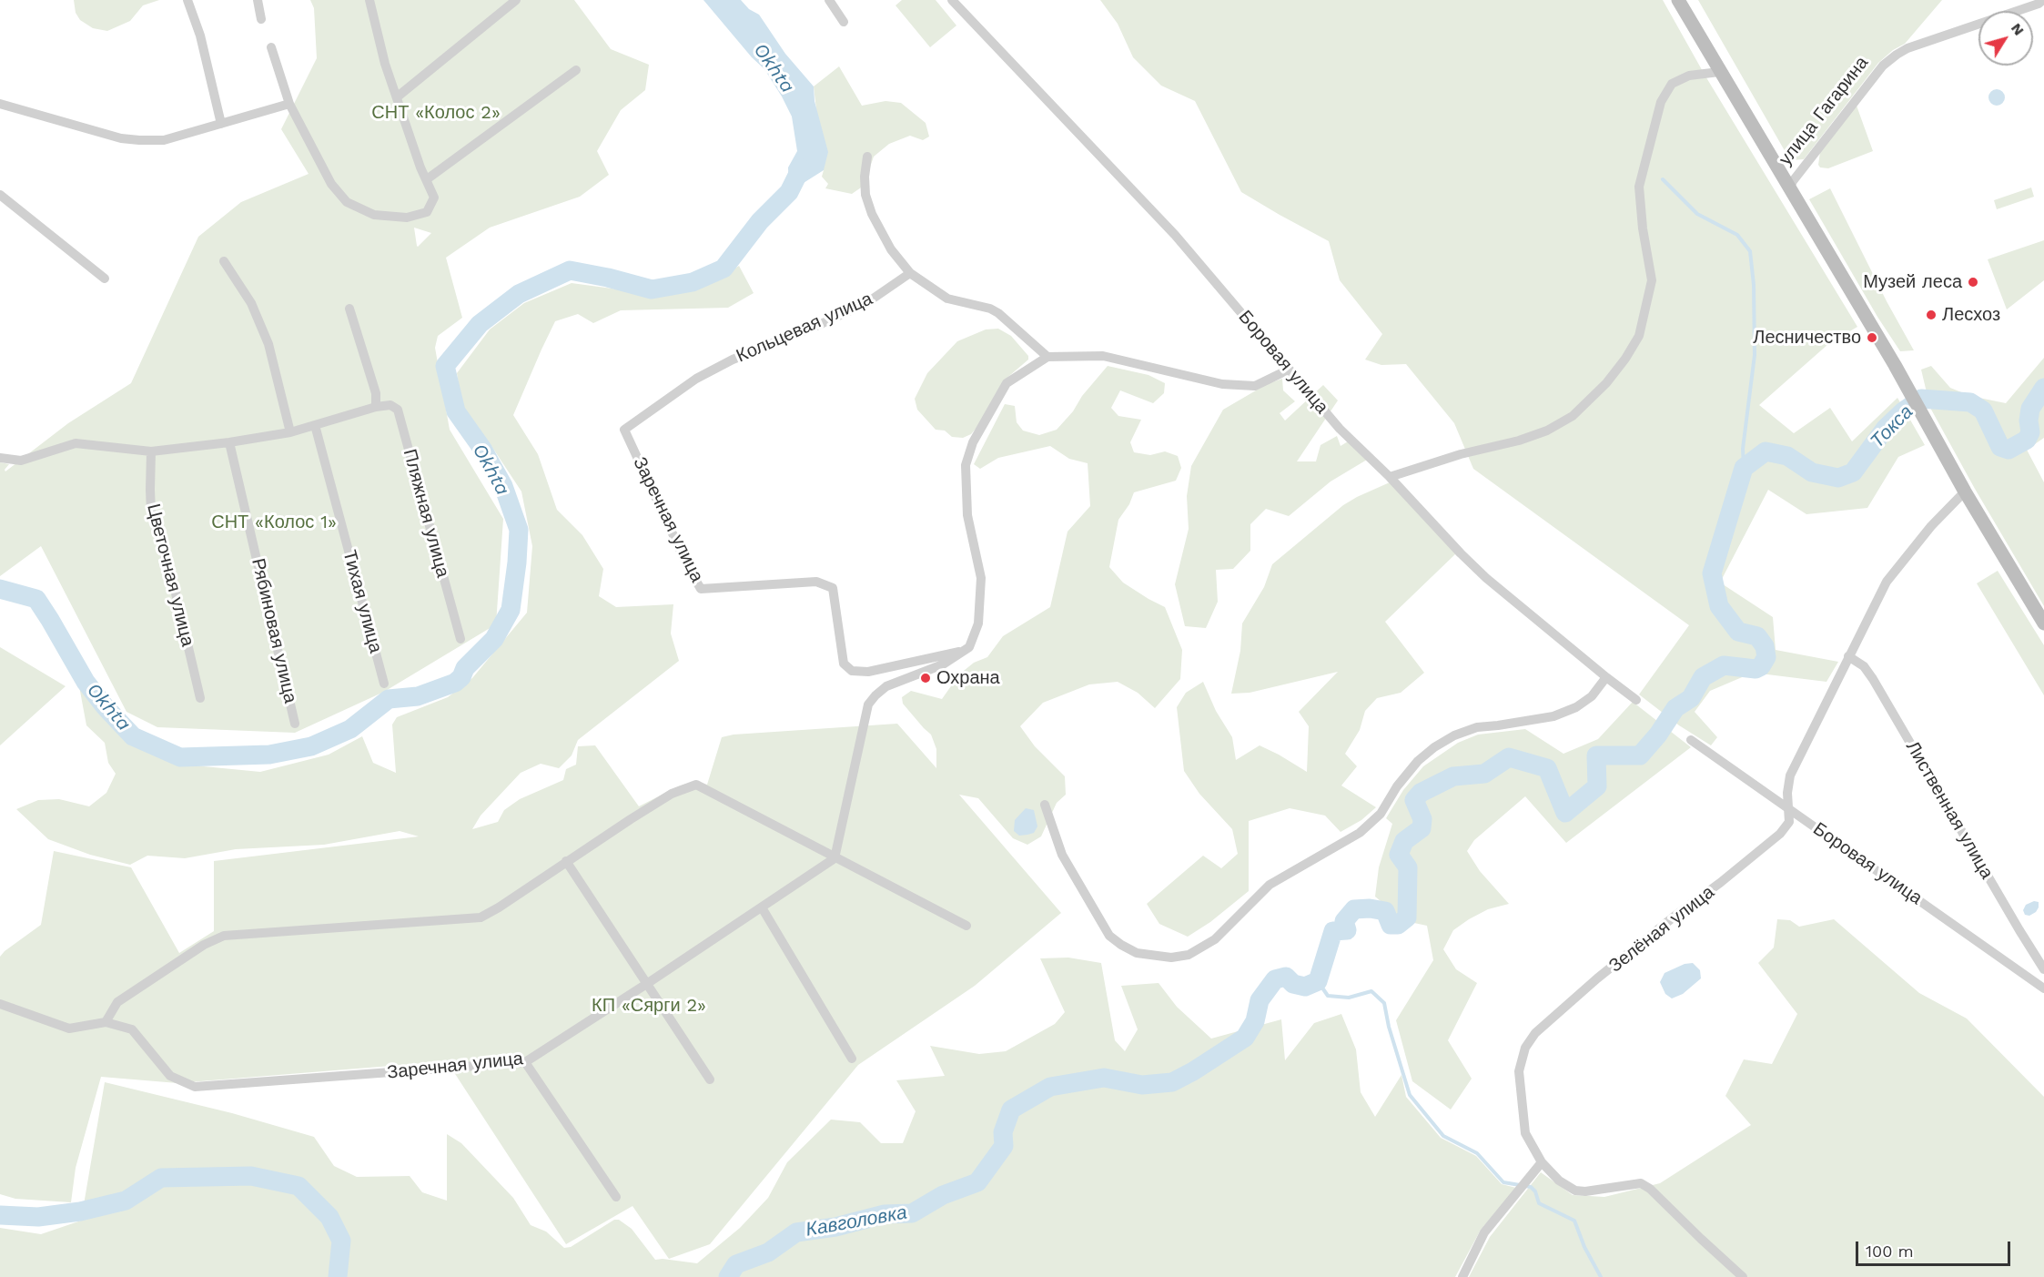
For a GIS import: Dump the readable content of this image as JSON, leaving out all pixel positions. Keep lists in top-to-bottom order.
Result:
{
  "streets": {
    "street": [
      "улица Гагарина",
      "Кольцевая улица",
      "Боровая улица",
      "Пляжная улица",
      "Заречная улица",
      "Цветочная улица",
      "Тихая улица",
      "Рябиновая улица",
      "Лиственная улица",
      "Зелёная улица"
    ]
  },
  "crossings": [
    ["Кольцевая улица", "Заречная улица"],
    ["Боровая улица", "Зелёная улица"],
    ["Лиственная улица", "Зелёная улица"]
  ],
  "water": ["Okhta", "Токса", "Кавголовка"],
  "parks": ["СНТ «Колос 2»", "СНТ «Колос 1»", "КП «Сярги 2»"],
  "places": [
    "Музей леса",
    "Лесхоз",
    "Лесничество",
    "Охрана"
  ],
  "scale_bar": "100 m",
  "north": "top right"
}
